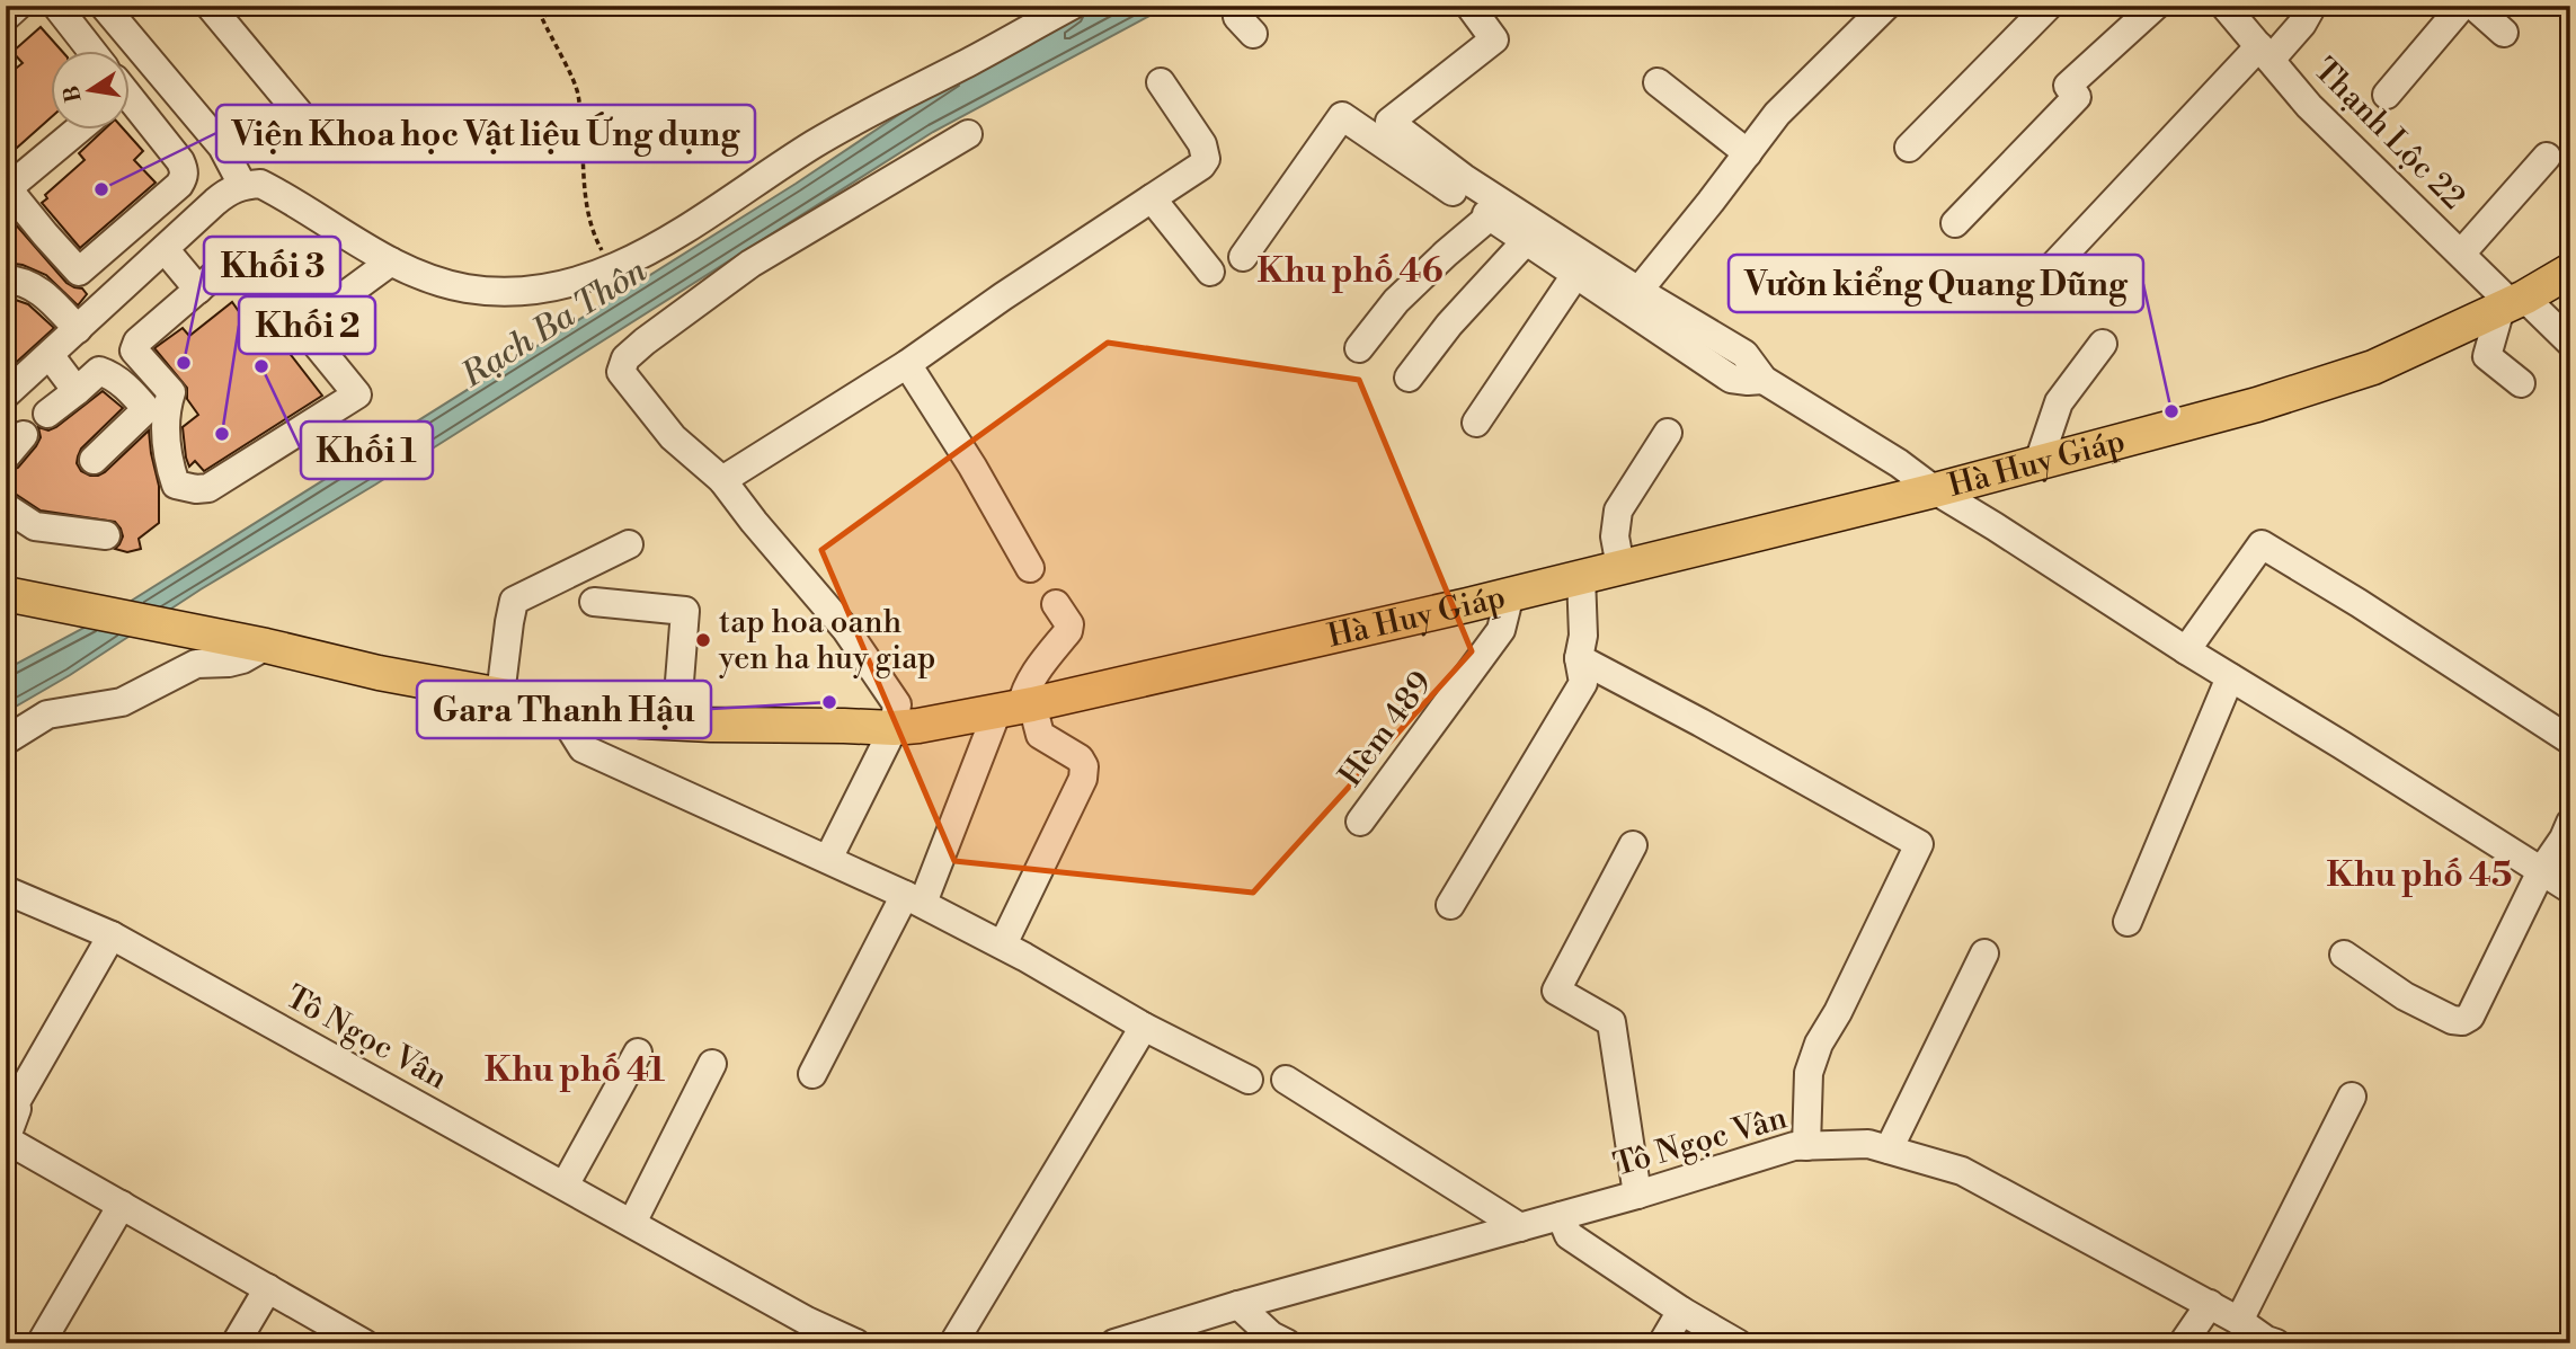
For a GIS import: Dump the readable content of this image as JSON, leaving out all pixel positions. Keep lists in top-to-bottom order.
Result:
{
  "streets": {
    "main road": ["Hà Huy Giáp"],
    "street": ["Thạnh Lộc 22", "Hèm 489", "Tô Ngọc Vân"]
  },
  "crossings": [
    ["Thạnh Lộc 22", "Hà Huy Giáp"],
    ["Hà Huy Giáp", "Hèm 489"]
  ],
  "districts": ["Khu phố 46", "Khu phố 45", "Khu phố 41"],
  "water": ["Rạch Ba Thôn"],
  "places": [
    "Viện Khoa học Vật liệu Ứng dụng",
    "Khối 3",
    "Khối 1",
    "Vườn kiểng Quang Dũng",
    "Khối 2",
    "tap hoa oanh yen ha huy giap",
    "Gara Thanh Hậu"
  ],
  "north": "left"
}
